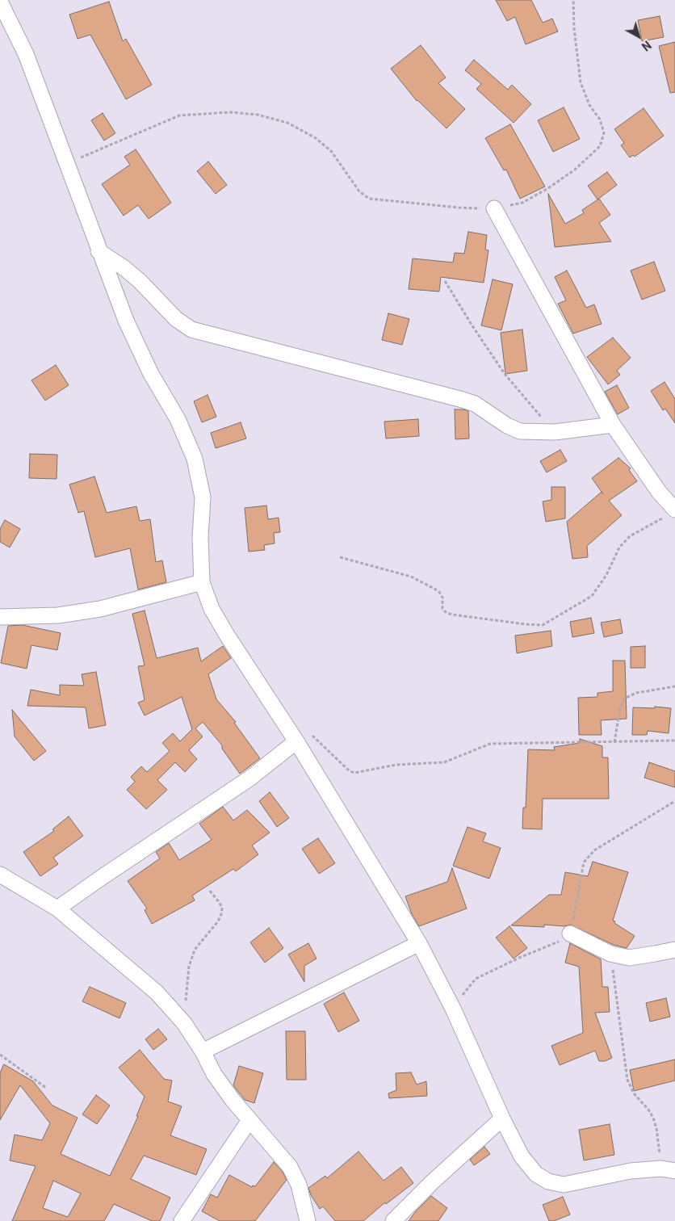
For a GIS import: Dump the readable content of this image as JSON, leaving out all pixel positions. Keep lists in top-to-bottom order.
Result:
{
  "north": "bottom right"
}
